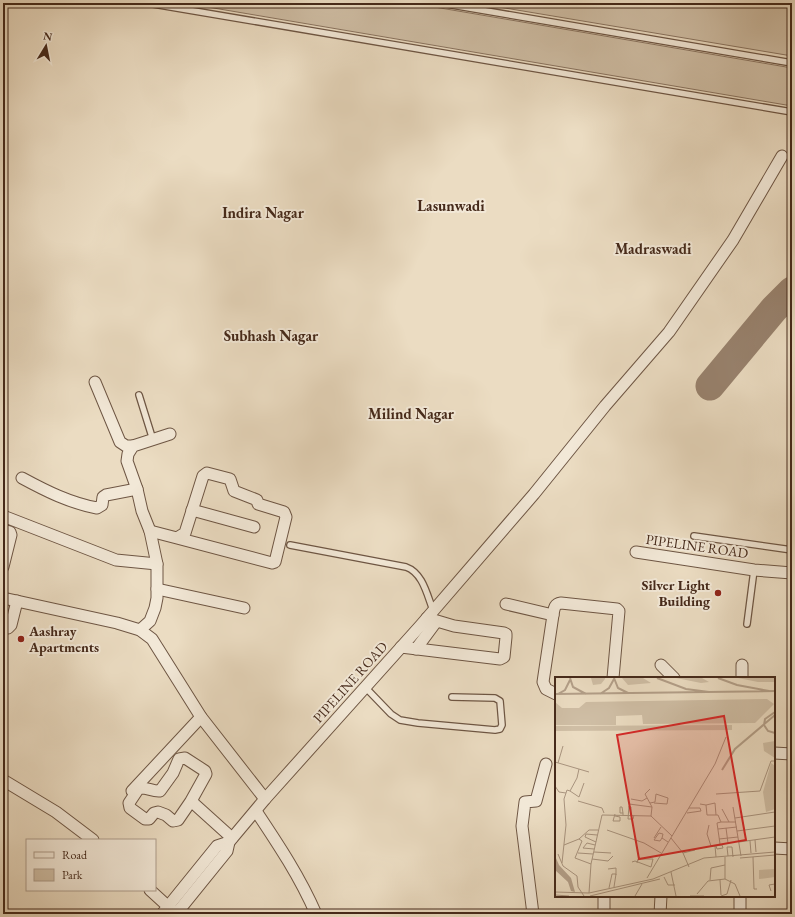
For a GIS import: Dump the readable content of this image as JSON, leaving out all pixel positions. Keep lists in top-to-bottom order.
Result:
{
  "streets": {
    "street": ["PIPELINE ROAD"]
  },
  "districts": [
    "Lasunwadi",
    "Indira Nagar",
    "Madraswadi",
    "Subhash Nagar",
    "Milind Nagar"
  ],
  "places": ["Silver Light Building", "Aashray Apartments"],
  "legend": ["Road", "Park"],
  "north": "top"
}
